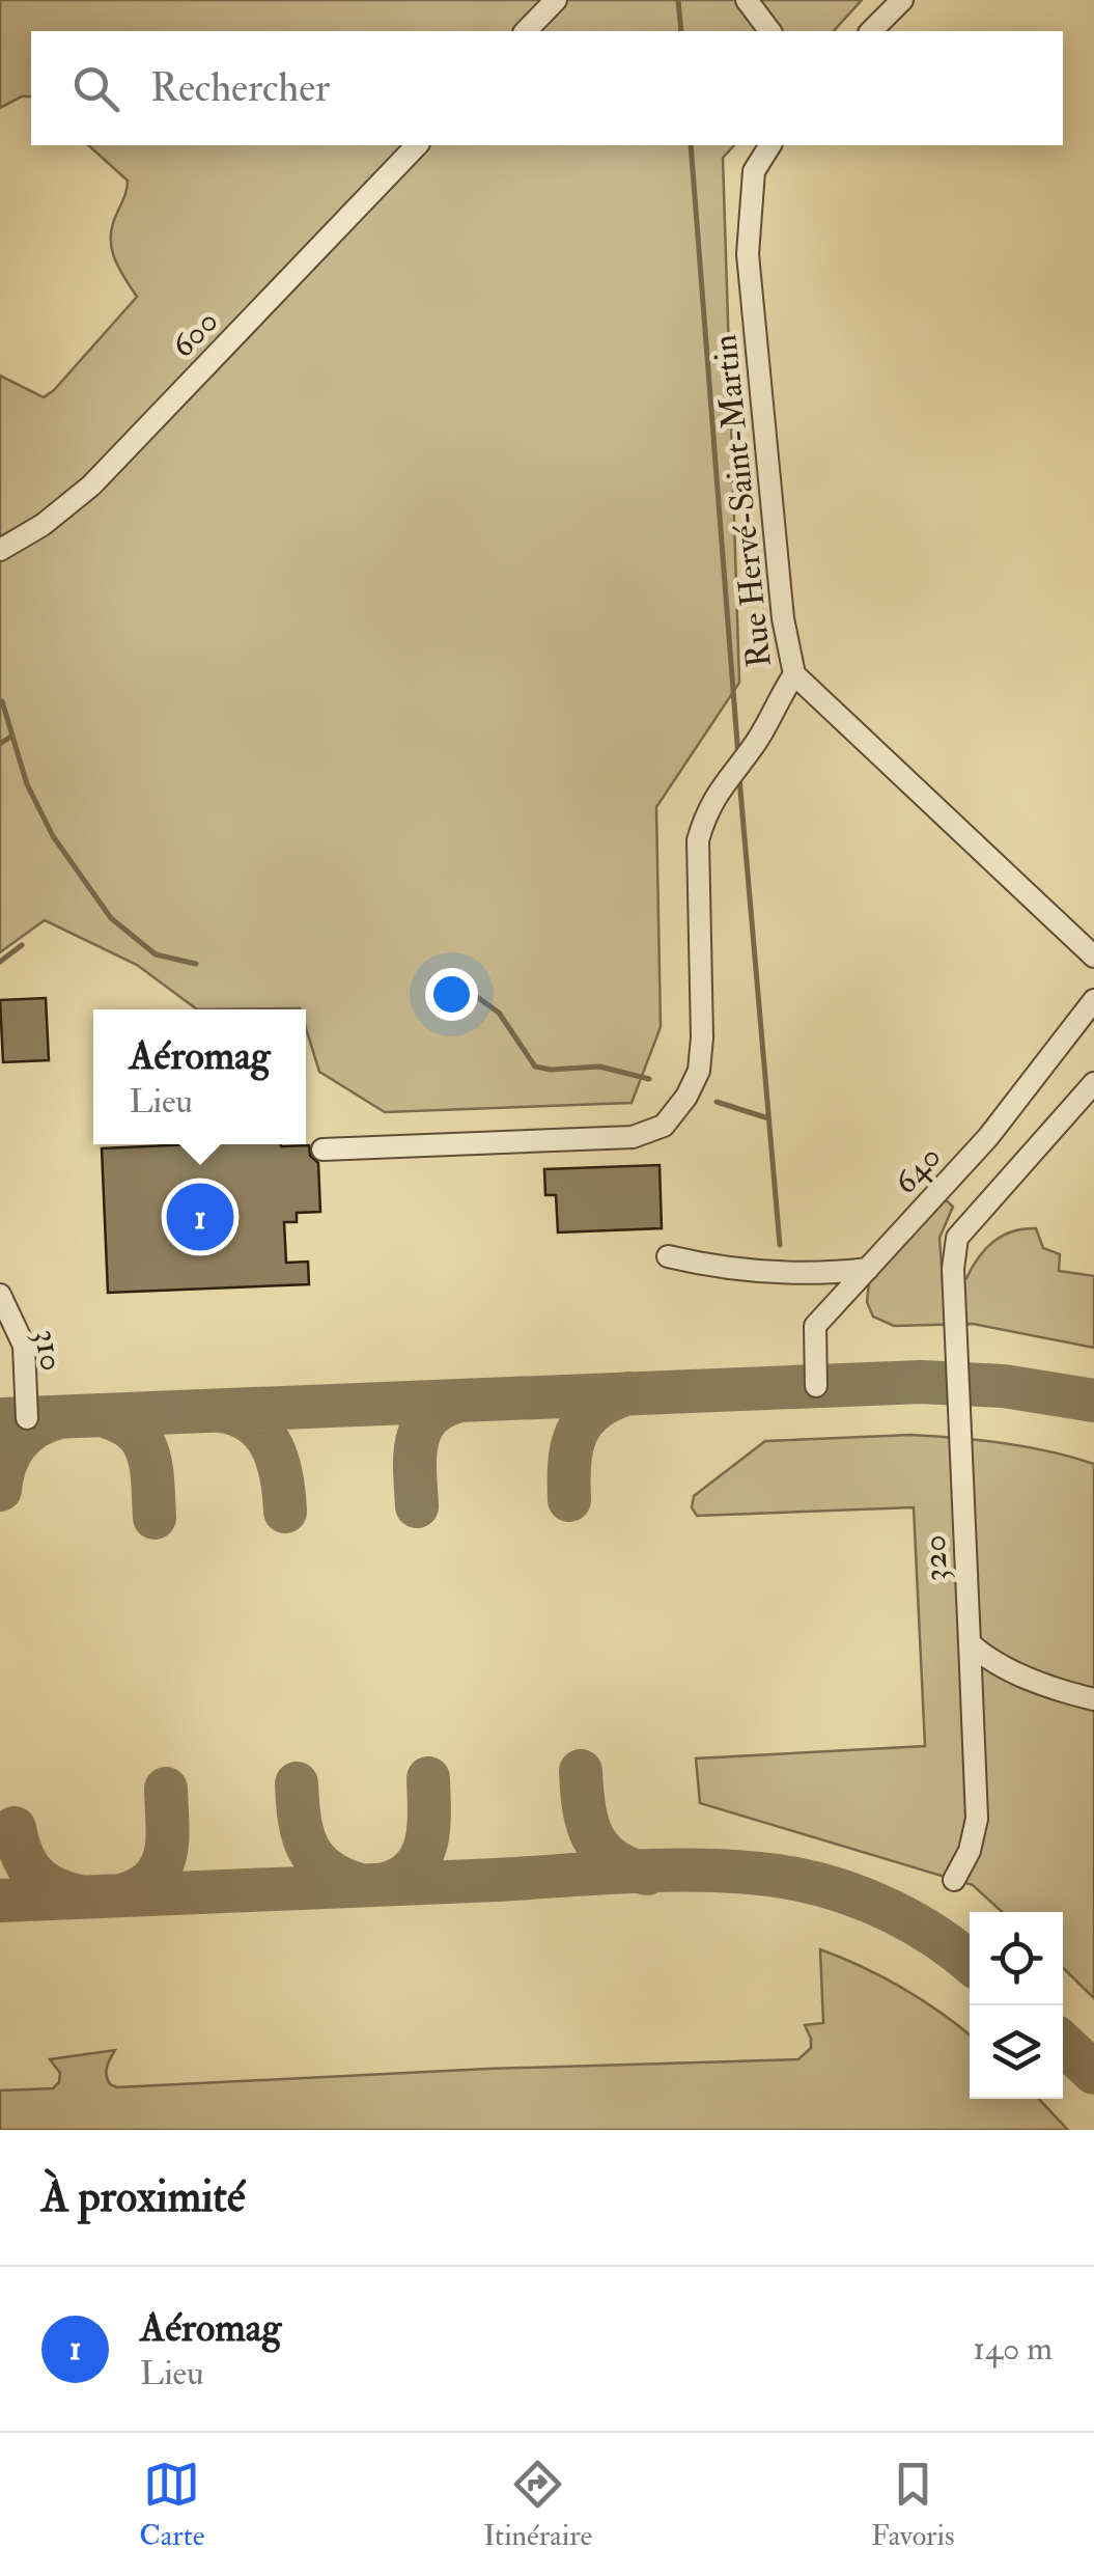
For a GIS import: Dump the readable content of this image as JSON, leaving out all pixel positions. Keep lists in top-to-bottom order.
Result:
{
  "streets": {
    "lane": [
      "600",
      "Rue Hervé-Saint-Martin",
      "640",
      "310",
      "320"
    ]
  },
  "page": {
    "search": "Rechercher",
    "popup": ["Aéromag", "Lieu"],
    "pins": "1",
    "heading": "À proximité",
    "list": [
      {
        "mark": "1",
        "name": "Aéromag",
        "note": "Lieu",
        "value": "140 m"
      }
    ],
    "nav": ["Carte", "Itinéraire", "Favoris"]
  }
}
